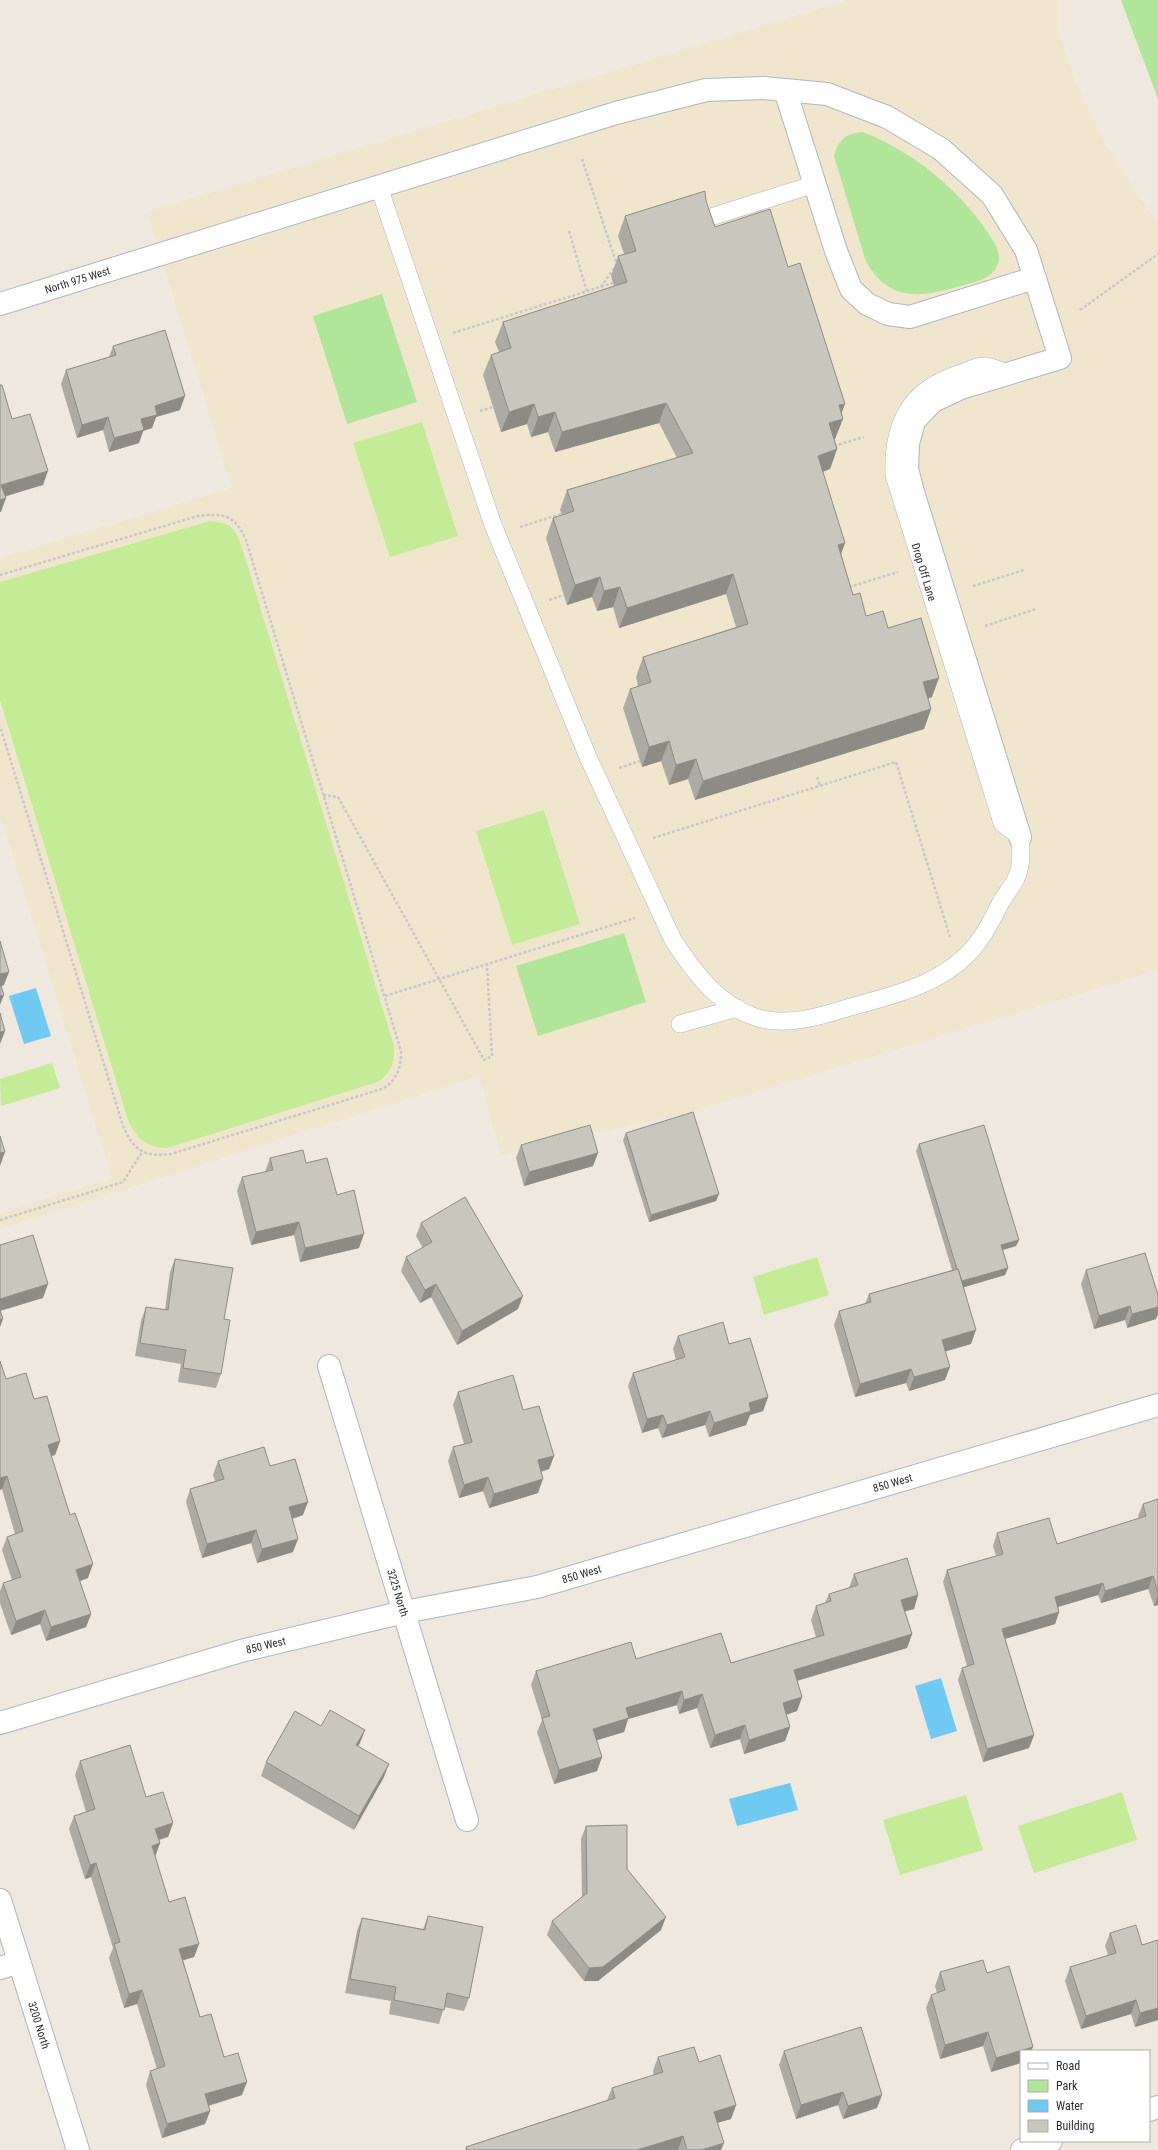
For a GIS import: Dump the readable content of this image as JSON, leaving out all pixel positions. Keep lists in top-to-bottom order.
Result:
{
  "streets": {
    "street": [
      "North 975 West",
      "850 West",
      "3225 North",
      "3200 North"
    ]
  },
  "crossings": [
    ["850 West", "3225 North"]
  ],
  "legend": [
    "Road",
    "Park",
    "Water",
    "Building"
  ]
}
